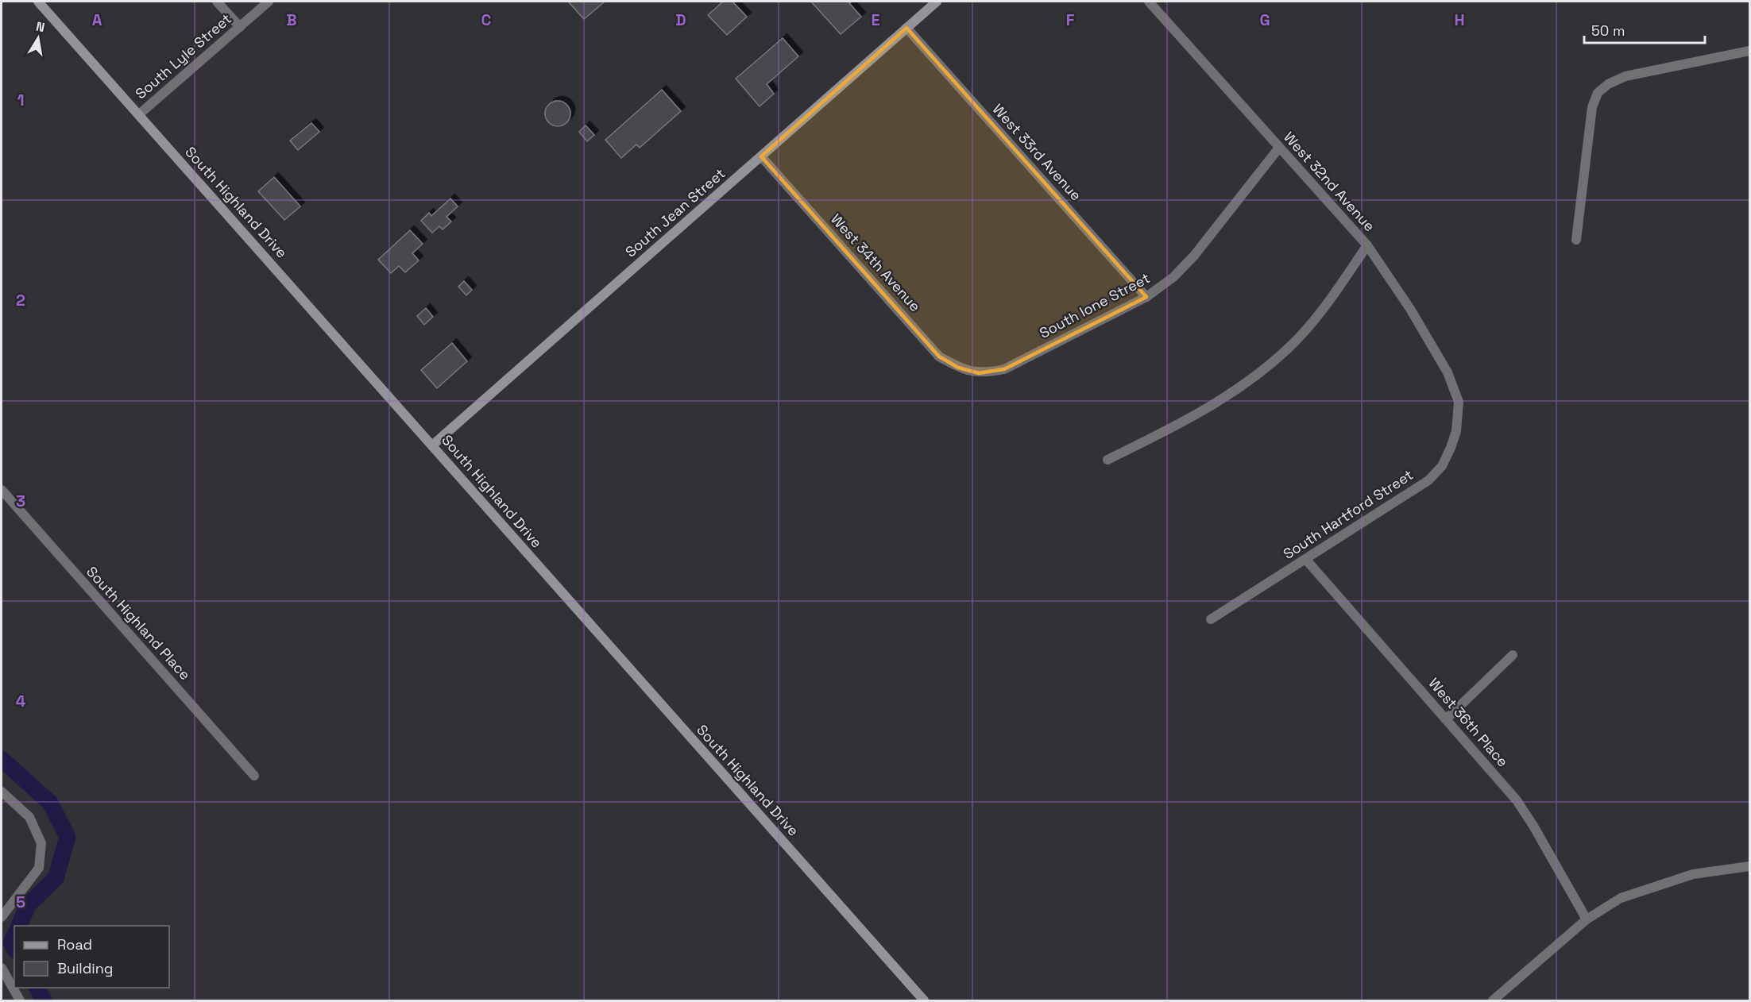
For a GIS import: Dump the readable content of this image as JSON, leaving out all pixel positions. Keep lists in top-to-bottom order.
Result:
{
  "streets": {
    "street": [
      "South Lyle Street",
      "West 33rd Avenue",
      "West 32nd Avenue",
      "South Highland Drive",
      "South Jean Street",
      "West 34th Avenue",
      "South Ione Street",
      "South Hartford Street",
      "South Highland Place",
      "West 36th Place"
    ]
  },
  "crossings": [
    ["South Lyle Street", "South Highland Drive"],
    ["West 33rd Avenue", "South Jean Street"],
    ["West 33rd Avenue", "South Ione Street"],
    ["West 32nd Avenue", "South Ione Street"],
    ["West 32nd Avenue", "South Hartford Street"],
    ["South Highland Drive", "South Jean Street"],
    ["South Jean Street", "West 34th Avenue"],
    ["West 34th Avenue", "South Ione Street"],
    ["South Hartford Street", "West 36th Place"]
  ],
  "legend": ["Road", "Building"],
  "scale_bar": "50 m",
  "north": "top",
  "grid": {
    "columns": [
      "A",
      "B",
      "C",
      "D",
      "E",
      "F",
      "G",
      "H"
    ],
    "rows": [
      "1",
      "2",
      "3",
      "4",
      "5"
    ]
  }
}
